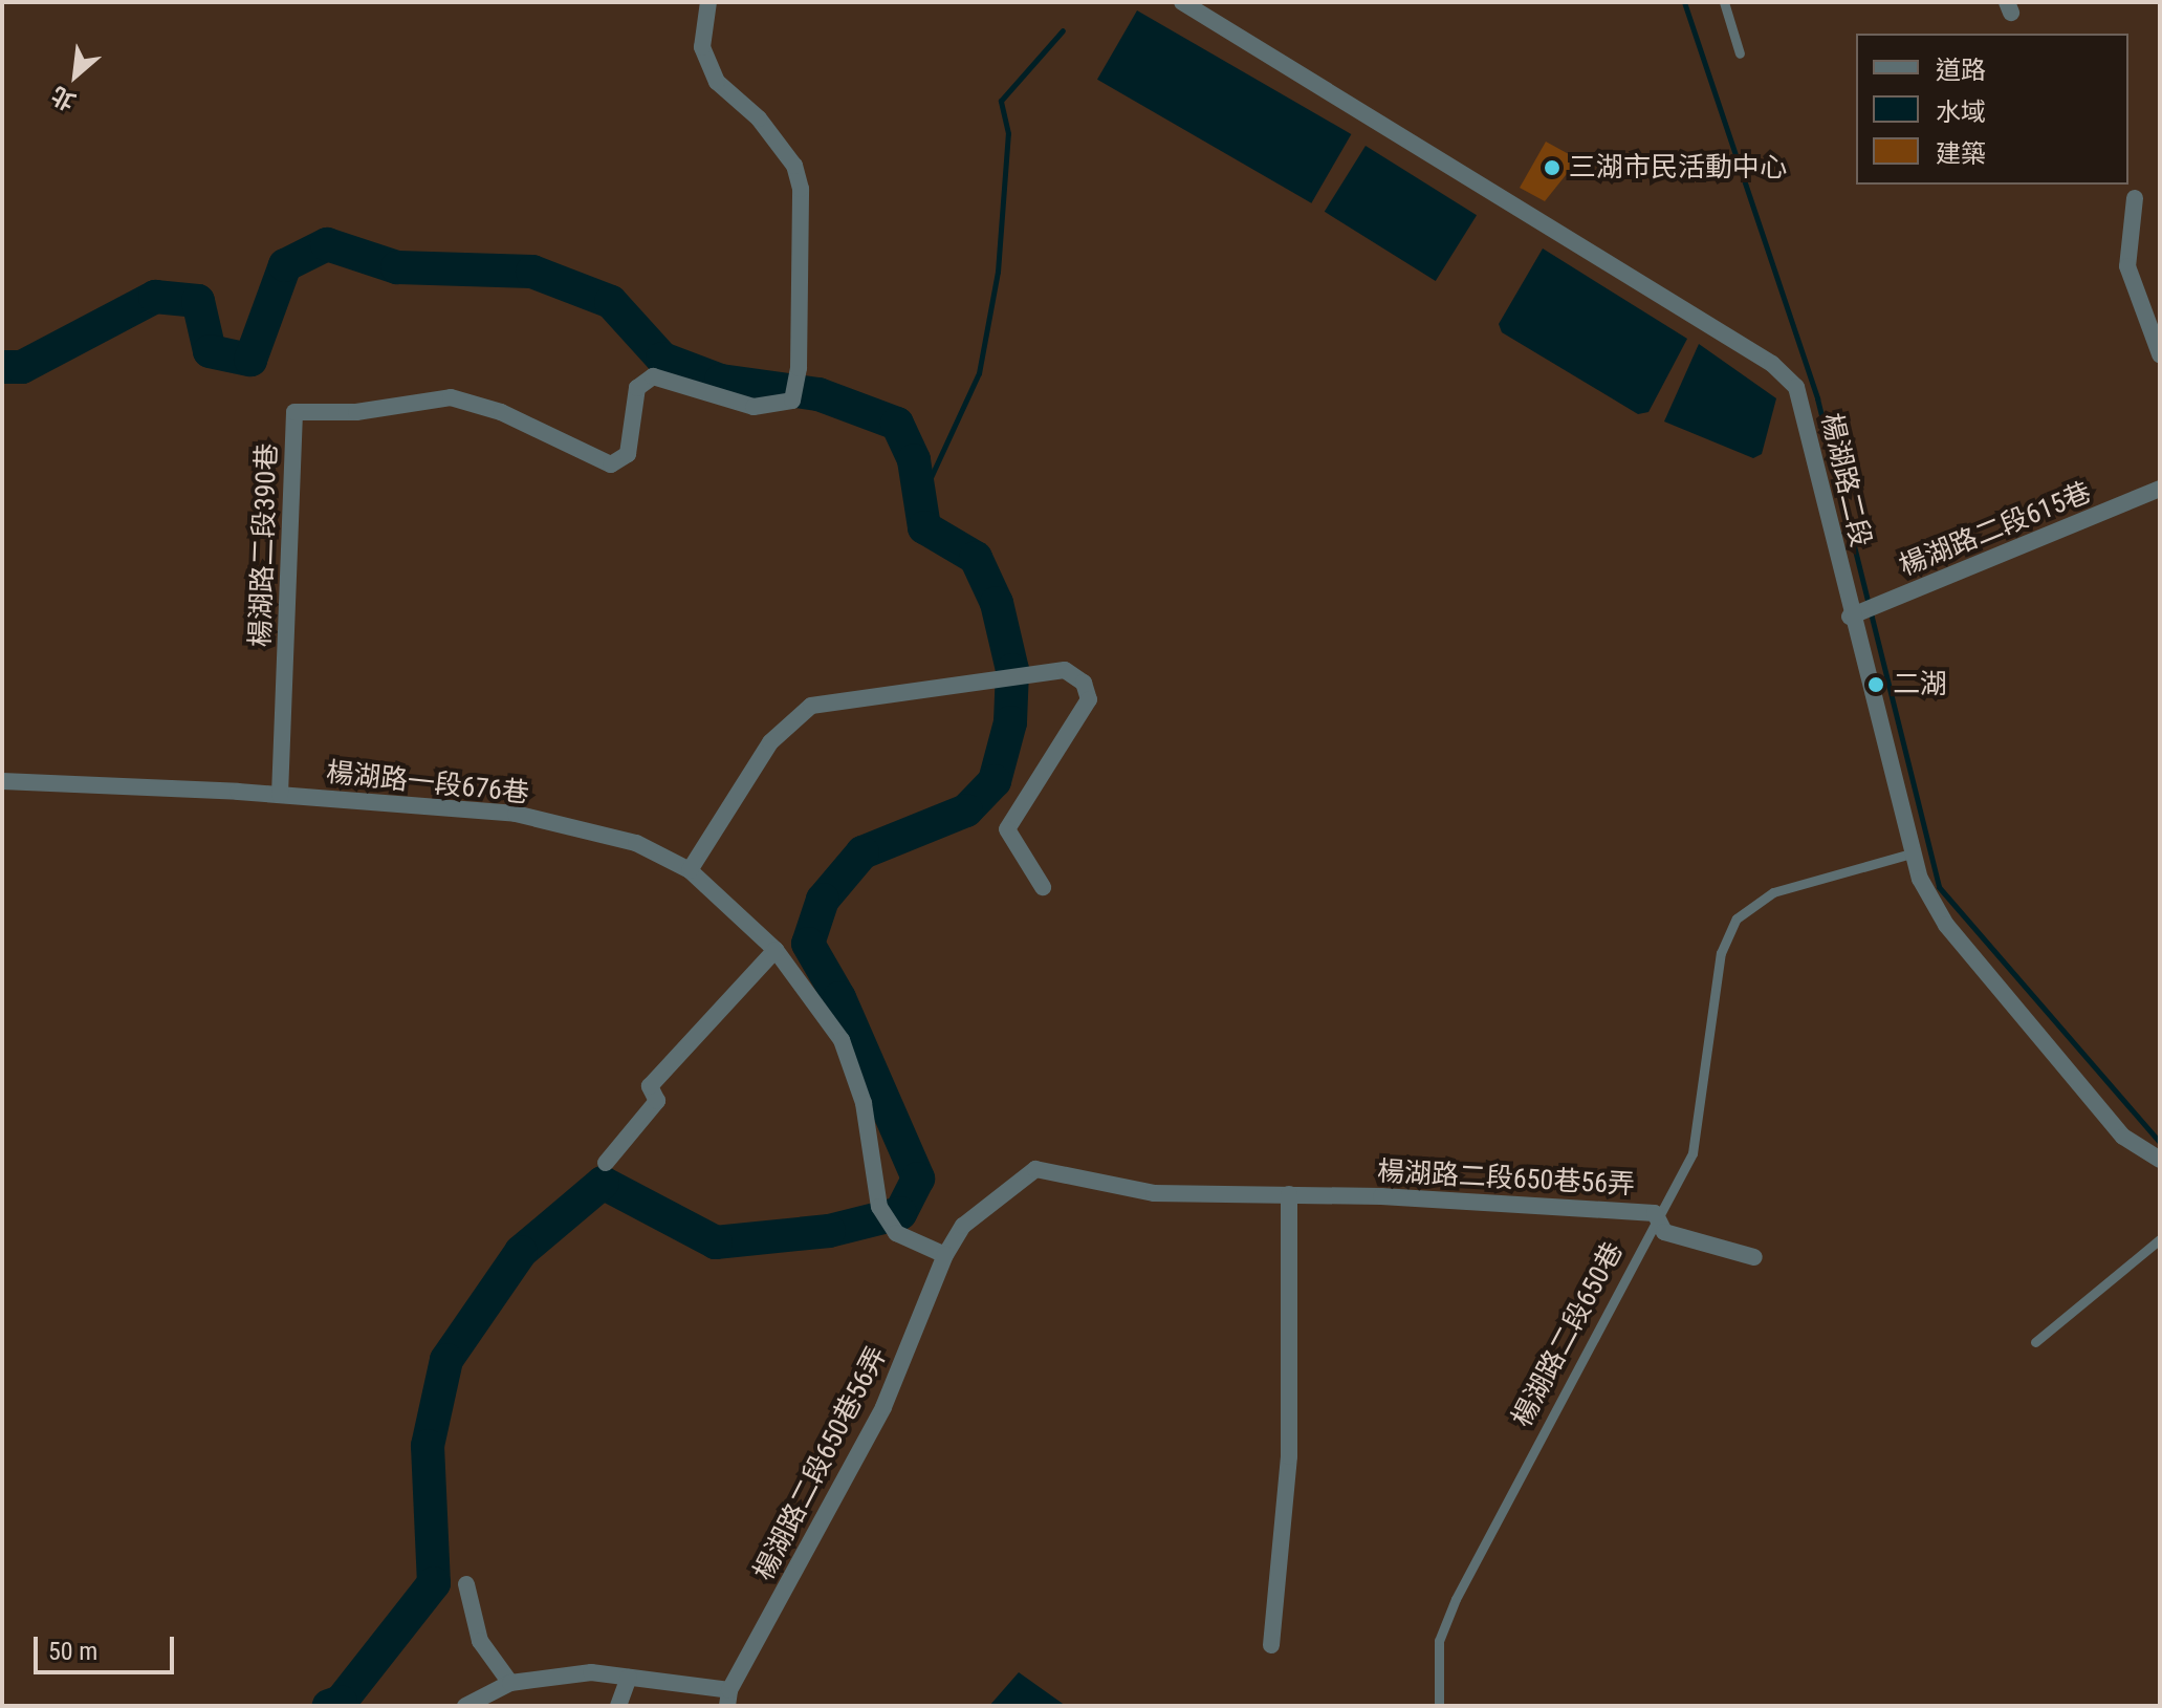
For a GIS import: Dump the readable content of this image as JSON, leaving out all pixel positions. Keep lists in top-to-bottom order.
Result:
{
  "streets": {
    "street": [
      "楊湖路二段",
      "楊湖路二段615巷",
      "楊湖路二段390巷",
      "楊湖路一段676巷",
      "楊湖路二段650巷56弄"
    ],
    "lane": ["楊湖路二段650巷"]
  },
  "crossings": [
    ["楊湖路二段", "楊湖路二段615巷"],
    ["楊湖路二段", "楊湖路二段650巷"],
    ["楊湖路二段390巷", "楊湖路一段676巷"],
    ["楊湖路一段676巷", "楊湖路二段650巷56弄"],
    ["楊湖路二段650巷56弄", "楊湖路二段650巷"]
  ],
  "places": ["三湖市民活動中心", "二湖"],
  "legend": ["道路", "水域", "建築"],
  "scale_bar": "50 m",
  "north": "bottom left"
}
